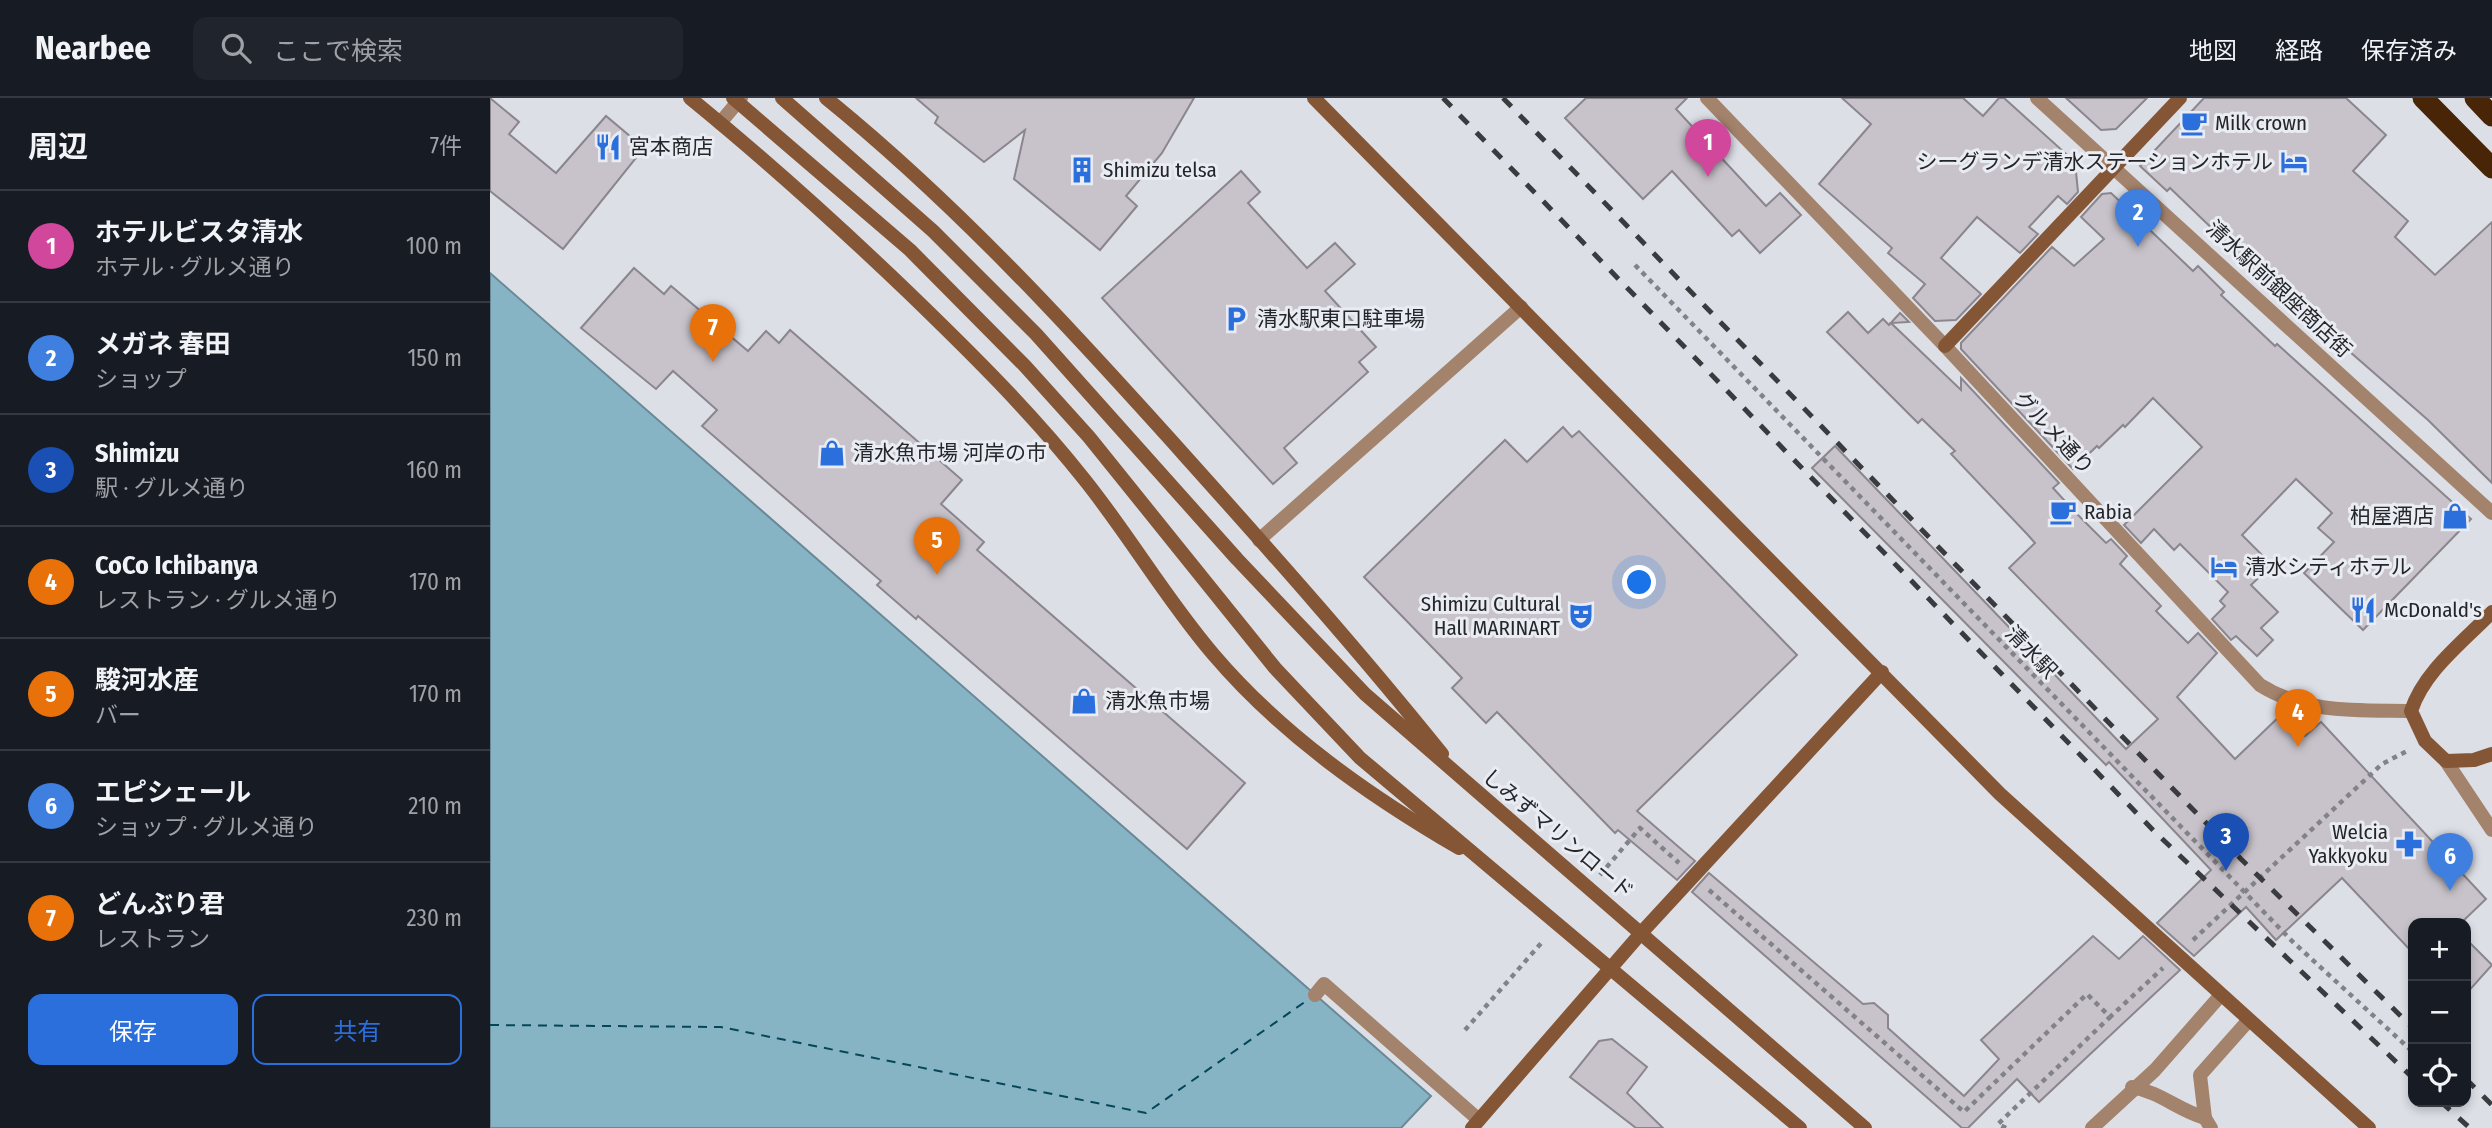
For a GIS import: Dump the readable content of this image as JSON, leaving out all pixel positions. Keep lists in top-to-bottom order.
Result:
{
  "streets": {
    "street": ["清水駅前銀座商店街", "グルメ通り", "しみずマリンロード"],
    "path": ["清水駅"]
  },
  "places": {
    "cafe": ["Milk crown", "Rabia"],
    "restaurant": ["宮本商店", "McDonald's"],
    "hotel": ["シーグランデ清水ステーションホテル", "清水シティホテル"],
    "building": ["Shimizu telsa"],
    "parking": ["清水駅東口駐車場"],
    "shop": ["清水魚市場 河岸の市", "柏屋酒店", "清水魚市場"],
    "theatre": ["Shimizu Cultural Hall MARINART"],
    "pharmacy": ["Welcia Yakkyoku"]
  },
  "page": {
    "header": "Nearbee",
    "search": "ここで検索",
    "nav": ["地図", "経路", "保存済み"],
    "heading": ["周辺", "7件"],
    "pins": [
      "1",
      "2",
      "7",
      "5",
      "4",
      "3",
      "6"
    ],
    "list": [
      {
        "mark": "1",
        "name": "ホテルビスタ清水",
        "note": "ホテル · グルメ通り",
        "value": "100 m"
      },
      {
        "mark": "2",
        "name": "メガネ 春田",
        "note": "ショップ",
        "value": "150 m"
      },
      {
        "mark": "3",
        "name": "Shimizu",
        "note": "駅 · グルメ通り",
        "value": "160 m"
      },
      {
        "mark": "4",
        "name": "CoCo Ichibanya",
        "note": "レストラン · グルメ通り",
        "value": "170 m"
      },
      {
        "mark": "5",
        "name": "駿河水産",
        "note": "バー",
        "value": "170 m"
      },
      {
        "mark": "6",
        "name": "エピシェール",
        "note": "ショップ · グルメ通り",
        "value": "210 m"
      },
      {
        "mark": "7",
        "name": "どんぶり君",
        "note": "レストラン",
        "value": "230 m"
      }
    ],
    "map_buttons": ["+", "−"],
    "buttons": ["保存", "共有"]
  }
}
